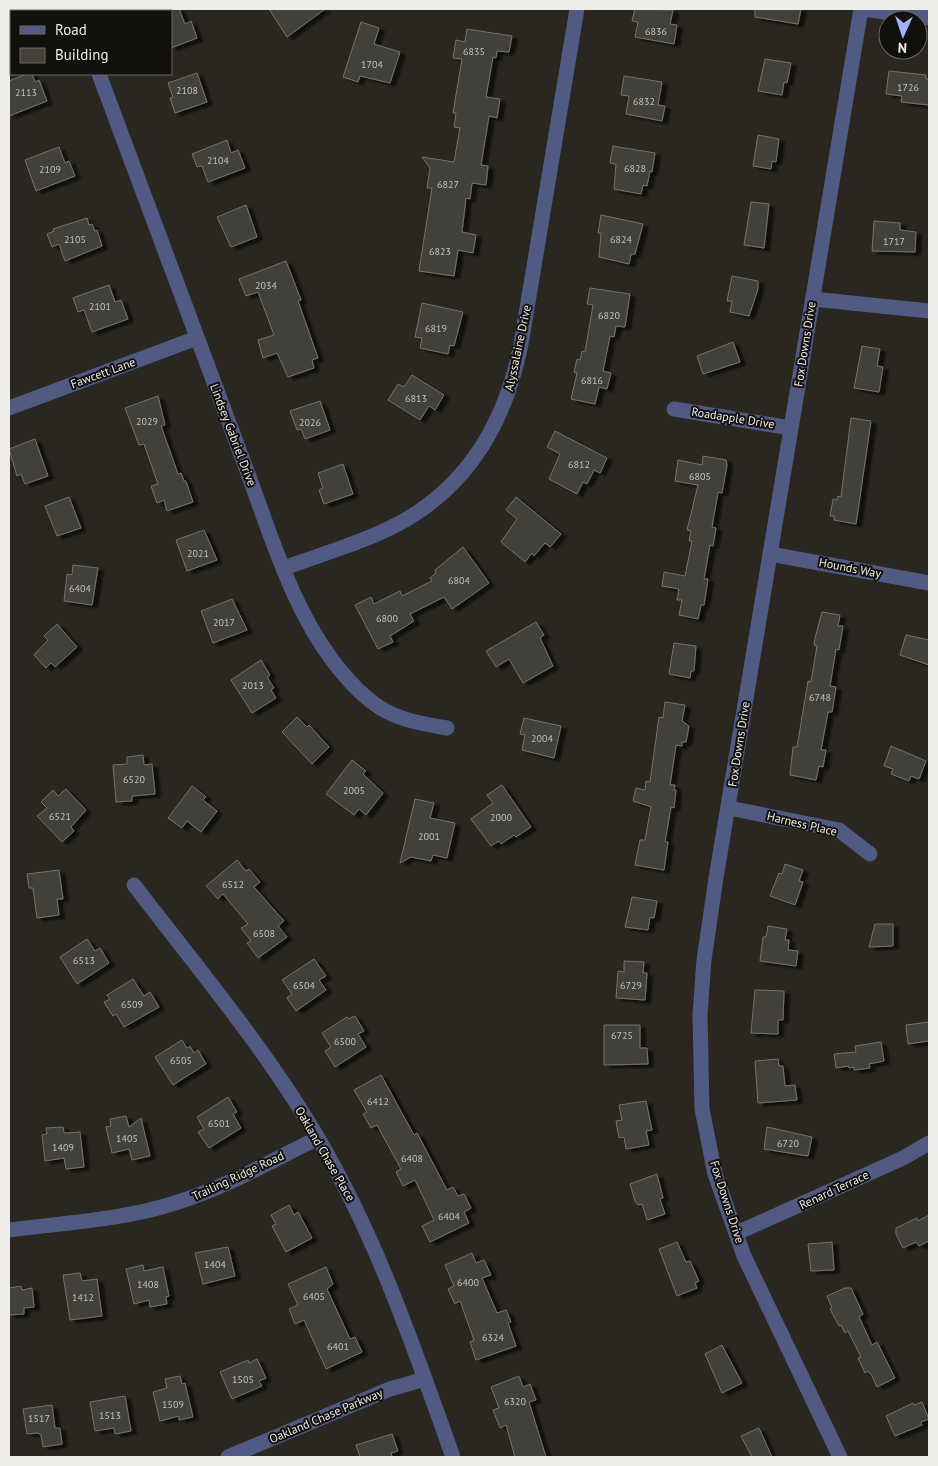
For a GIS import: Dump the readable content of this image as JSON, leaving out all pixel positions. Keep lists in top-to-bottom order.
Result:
{
  "streets": {
    "street": [
      "Fox Downs Drive",
      "Alyssalaine Drive",
      "Fawcett Lane",
      "Roadapple Drive",
      "Lindsey Gabriel Drive",
      "Hounds Way",
      "Harness Place",
      "Oakland Chase Place",
      "Trailing Ridge Road",
      "Renard Terrace",
      "Oakland Chase Parkway"
    ]
  },
  "crossings": [
    ["Fox Downs Drive", "Roadapple Drive"],
    ["Fox Downs Drive", "Hounds Way"],
    ["Fox Downs Drive", "Harness Place"],
    ["Fox Downs Drive", "Renard Terrace"],
    ["Alyssalaine Drive", "Lindsey Gabriel Drive"],
    ["Fawcett Lane", "Lindsey Gabriel Drive"],
    ["Oakland Chase Place", "Trailing Ridge Road"],
    ["Oakland Chase Place", "Oakland Chase Parkway"]
  ],
  "house_numbers": [
    "6836",
    "6835",
    "1704",
    "1726",
    "2108",
    "2113",
    "6832",
    "2104",
    "6828",
    "2109",
    "6827",
    "2105",
    "6824",
    "1717",
    "6823",
    "2034",
    "2101",
    "6820",
    "6819",
    "6816",
    "6813",
    "2029",
    "2026",
    "6812",
    "6805",
    "2021",
    "6804",
    "6404",
    "6800",
    "2017",
    "2013",
    "6748",
    "2004",
    "6520",
    "2005",
    "6521",
    "2000",
    "2001",
    "6512",
    "6508",
    "6513",
    "6504",
    "6729",
    "6509",
    "6725",
    "6500",
    "6505",
    "6412",
    "6501",
    "1405",
    "6720",
    "1409",
    "6408",
    "6404",
    "1404",
    "6400",
    "1408",
    "6405",
    "1412",
    "6324",
    "6401",
    "1505",
    "6320",
    "1509",
    "1513",
    "1517"
  ],
  "legend": ["Road", "Building"],
  "north": "bottom"
}
